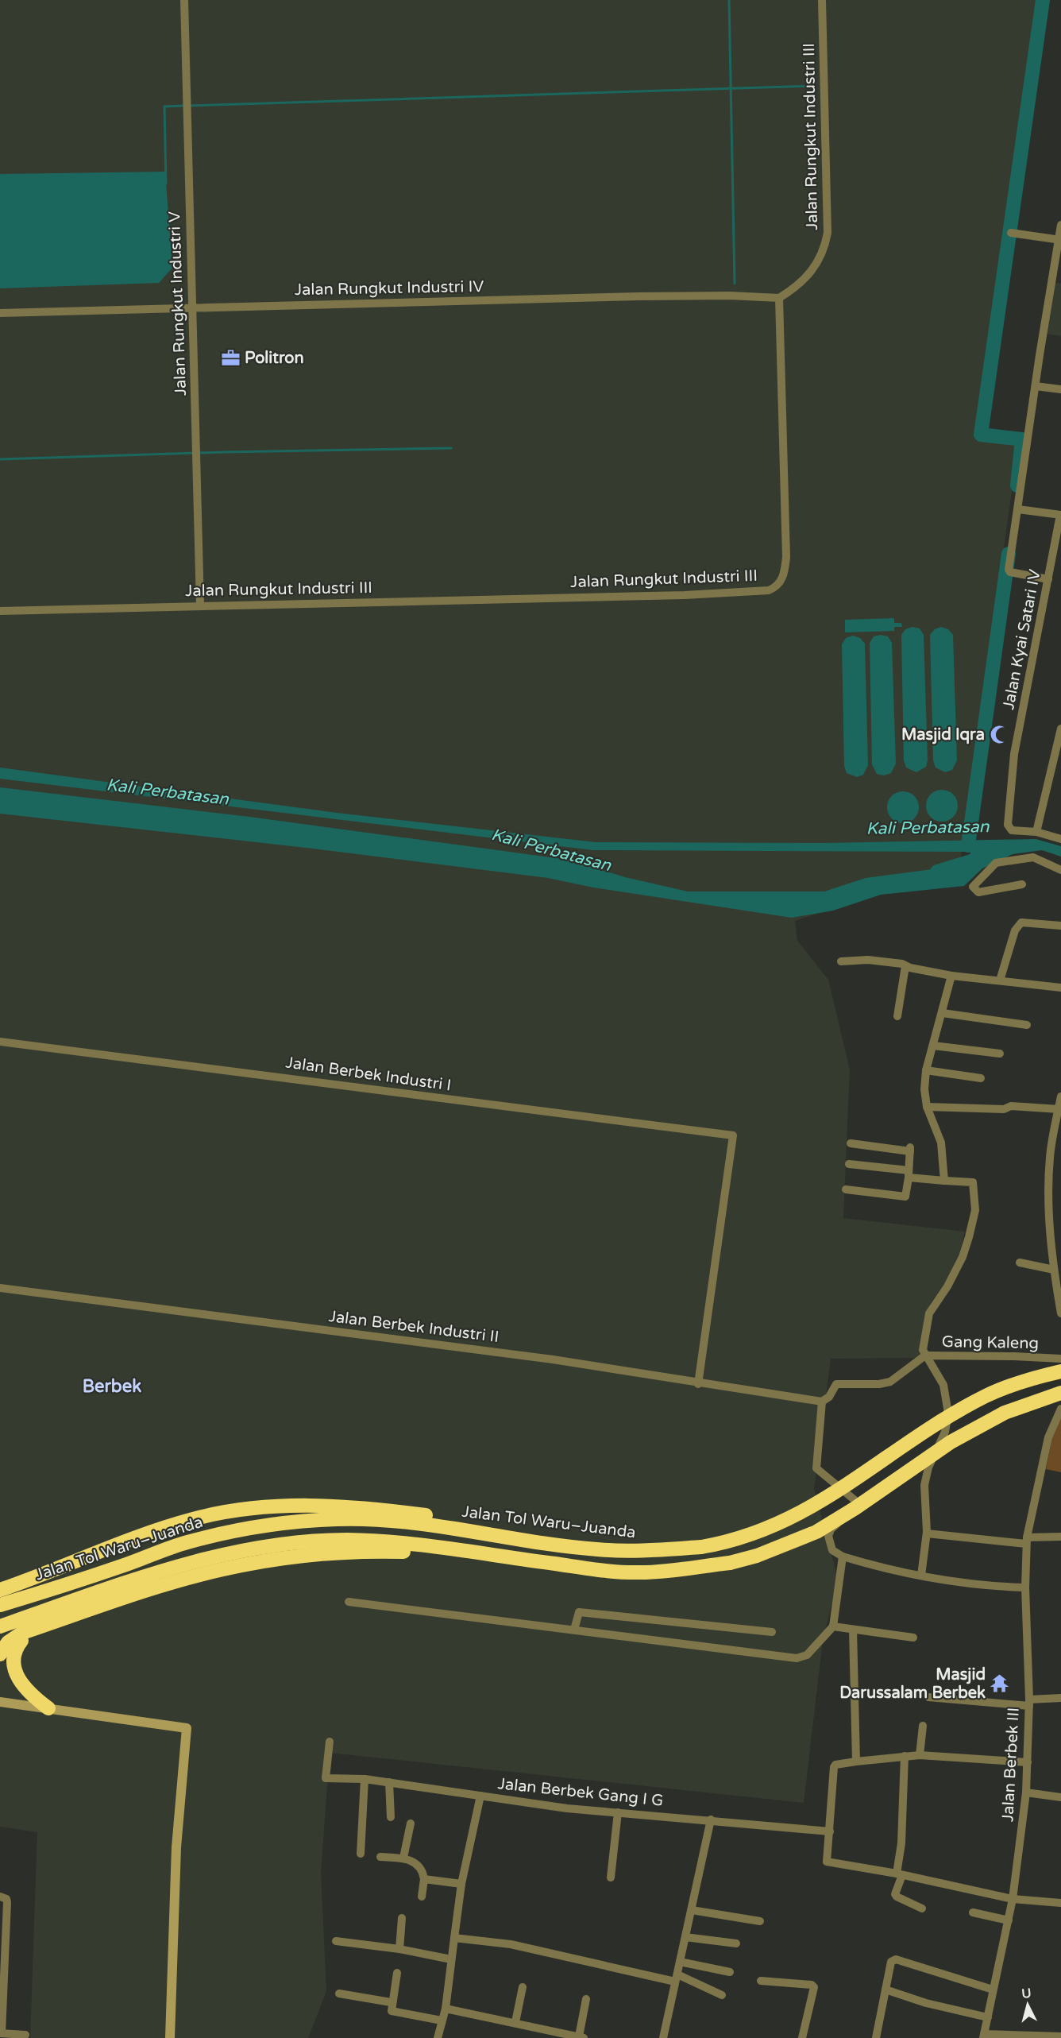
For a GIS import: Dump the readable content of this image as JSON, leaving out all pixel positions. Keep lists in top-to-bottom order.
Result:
{
  "streets": {
    "highway": ["Jalan Tol Waru–Juanda"],
    "street": [
      "Jalan Rungkut Industri III",
      "Jalan Rungkut Industri IV",
      "Jalan Rungkut Industri V",
      "Jalan Kyai Satari IV",
      "Jalan Berbek Industri I",
      "Jalan Berbek Industri II",
      "Gang Kaleng",
      "Jalan Berbek III",
      "Jalan Berbek Gang I G"
    ]
  },
  "crossings": [
    ["Jalan Rungkut Industri III", "Jalan Rungkut Industri IV"],
    ["Jalan Rungkut Industri III", "Jalan Rungkut Industri V"],
    ["Jalan Rungkut Industri IV", "Jalan Rungkut Industri V"],
    ["Jalan Berbek Industri I", "Jalan Berbek Industri II"],
    ["Jalan Berbek Industri II", "Gang Kaleng"]
  ],
  "districts": ["Berbek"],
  "water": ["Kali Perbatasan"],
  "places": {
    "office": ["Politron"],
    "mosque": ["Masjid Iqra"],
    "temple": ["Masjid Darussalam Berbek"]
  },
  "north": "top"
}
